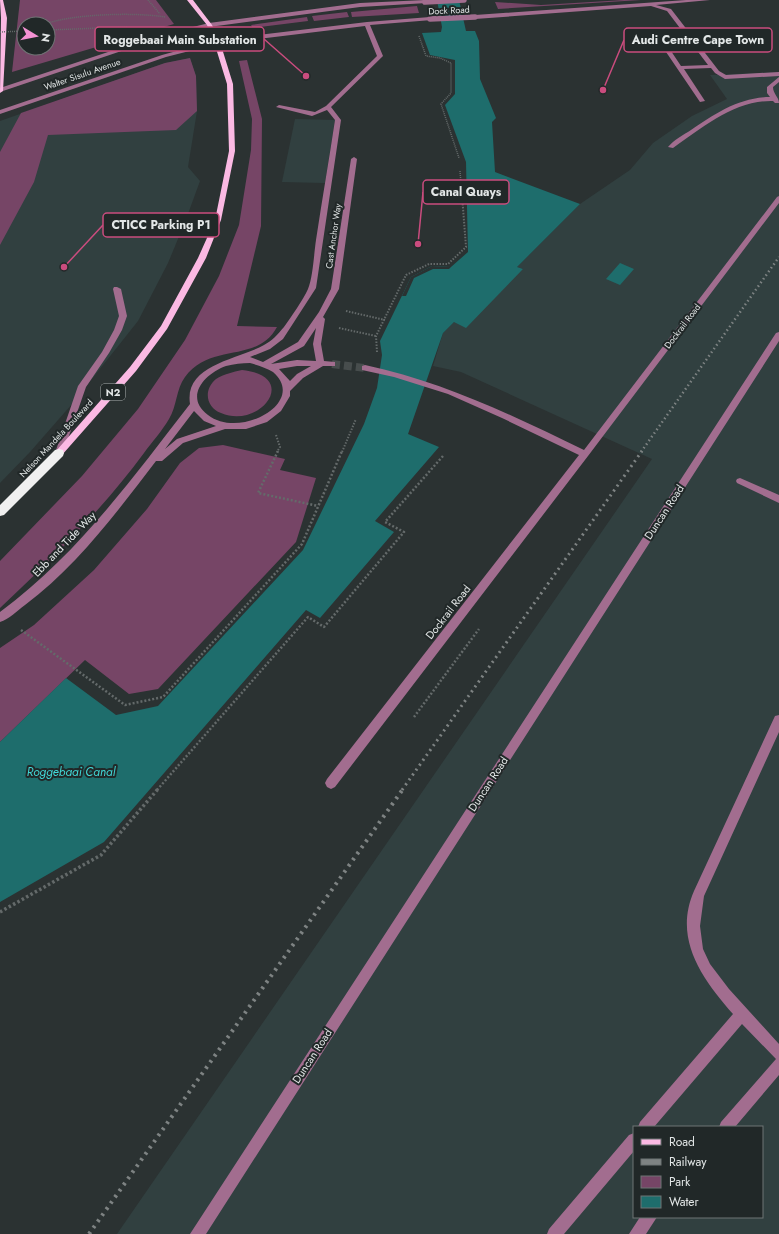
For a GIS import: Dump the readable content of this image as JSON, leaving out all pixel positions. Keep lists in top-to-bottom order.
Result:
{
  "streets": {
    "highway": ["N2", "Nelson Mandela Boulevard"],
    "street": [
      "Dock Road",
      "Walter Sisulu Avenue",
      "Cast Anchor Way",
      "Dockrail Road",
      "Duncan Road",
      "Ebb and Tide Way"
    ]
  },
  "crossings": [
    ["Dock Road", "Walter Sisulu Avenue"],
    ["Dock Road", "Nelson Mandela Boulevard"],
    ["Walter Sisulu Avenue", "Nelson Mandela Boulevard"],
    ["Cast Anchor Way", "Ebb and Tide Way"]
  ],
  "water": ["Roggebaai Canal"],
  "places": [
    "Roggebaai Main Substation",
    "Audi Centre Cape Town",
    "Canal Quays",
    "CTICC Parking P1"
  ],
  "legend": [
    "Road",
    "Railway",
    "Park",
    "Water"
  ],
  "north": "right"
}
